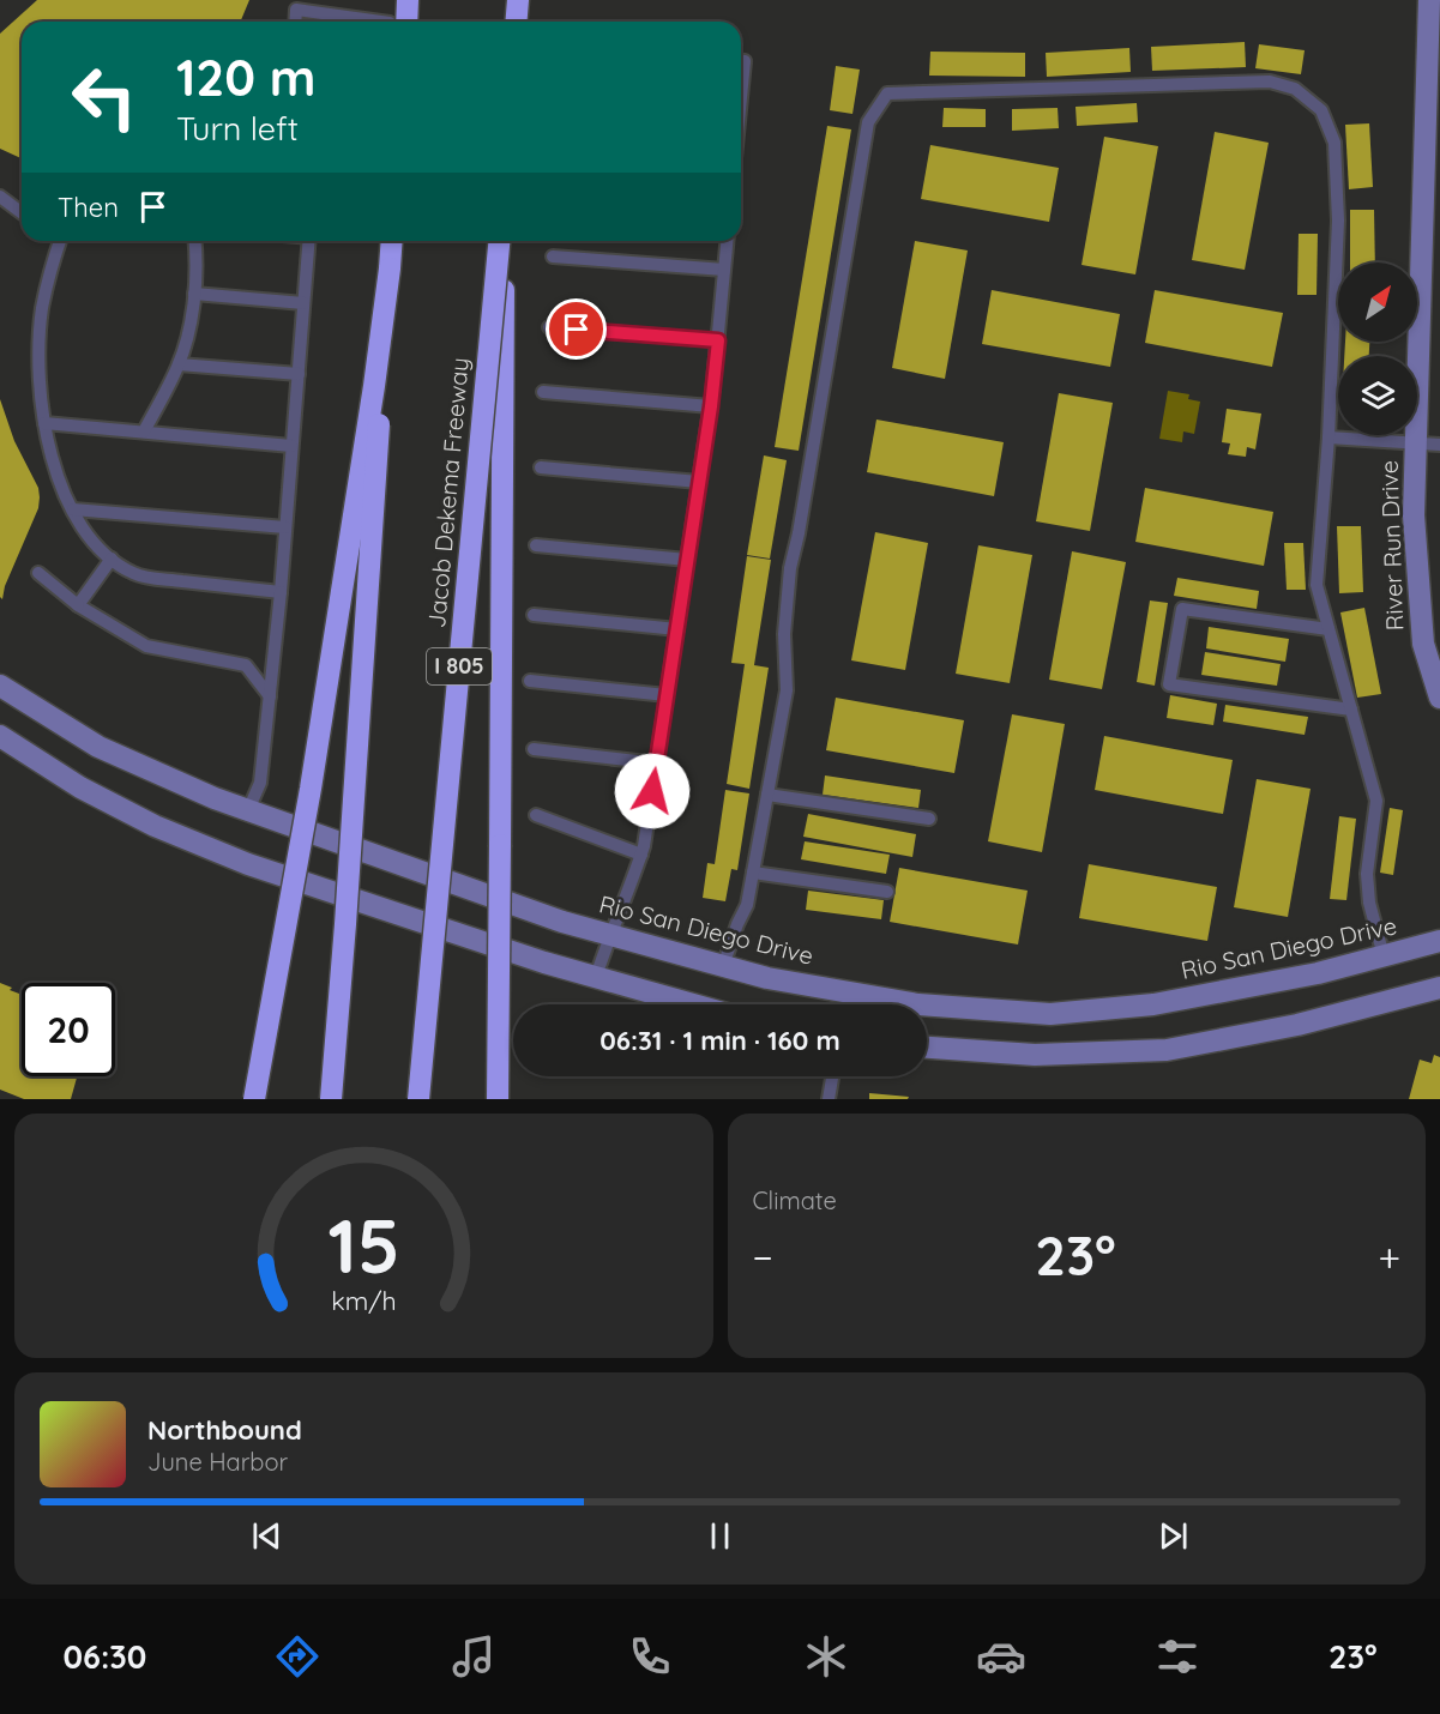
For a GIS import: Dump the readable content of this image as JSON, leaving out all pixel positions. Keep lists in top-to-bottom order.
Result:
{
  "streets": {
    "highway": ["Jacob Dekema Freeway", "I 805"],
    "main road": ["River Run Drive", "Rio San Diego Drive"]
  },
  "north": "top right",
  "page": {
    "turn": ["120 m", "Turn left"],
    "then": "Then",
    "limit": "20",
    "trip": "06:31 · 1 min · 160 m",
    "tile": "Climate",
    "heat": ["−", "23°", "+"],
    "song": ["Northbound", "June Harbor"],
    "tabs": ["06:30", "23°"],
    "gauge": ["15", "km/h"]
  }
}
